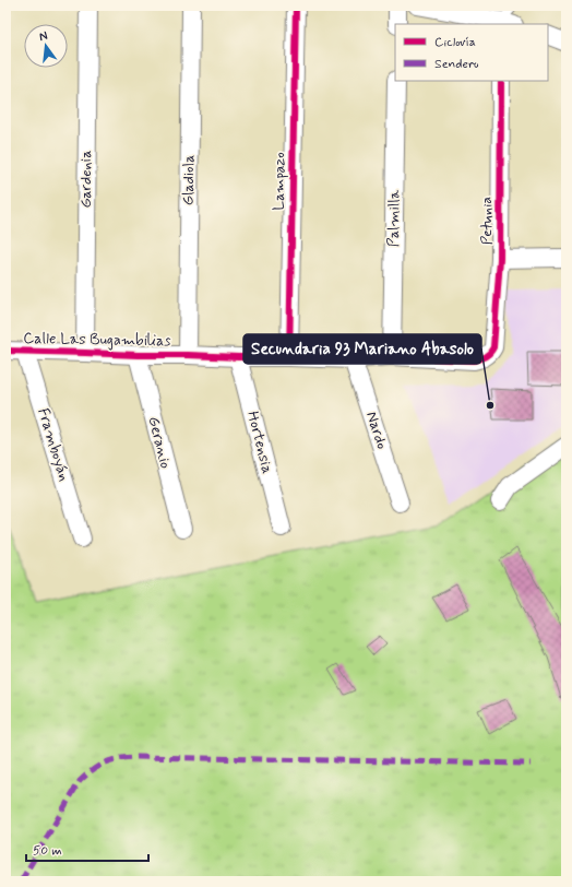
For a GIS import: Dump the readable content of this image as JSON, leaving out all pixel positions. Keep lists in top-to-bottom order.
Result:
{
  "streets": {
    "street": [
      "Gardenia",
      "Gladiola",
      "Lampazo",
      "Palmilla",
      "Petunia",
      "Calle Las Bugambilias",
      "Nardo",
      "Geranio",
      "Hortensia",
      "Framboyán"
    ]
  },
  "crossings": [
    ["Gardenia", "Calle Las Bugambilias"],
    ["Gladiola", "Calle Las Bugambilias"],
    ["Lampazo", "Calle Las Bugambilias"],
    ["Palmilla", "Calle Las Bugambilias"],
    ["Petunia", "Calle Las Bugambilias"],
    ["Calle Las Bugambilias", "Nardo"],
    ["Calle Las Bugambilias", "Geranio"],
    ["Calle Las Bugambilias", "Hortensia"],
    ["Calle Las Bugambilias", "Framboyán"]
  ],
  "places": ["Secundaria 93 Mariano Abasolo"],
  "legend": ["Ciclovía", "Sendero"],
  "scale_bar": "50 m",
  "north": "top"
}
